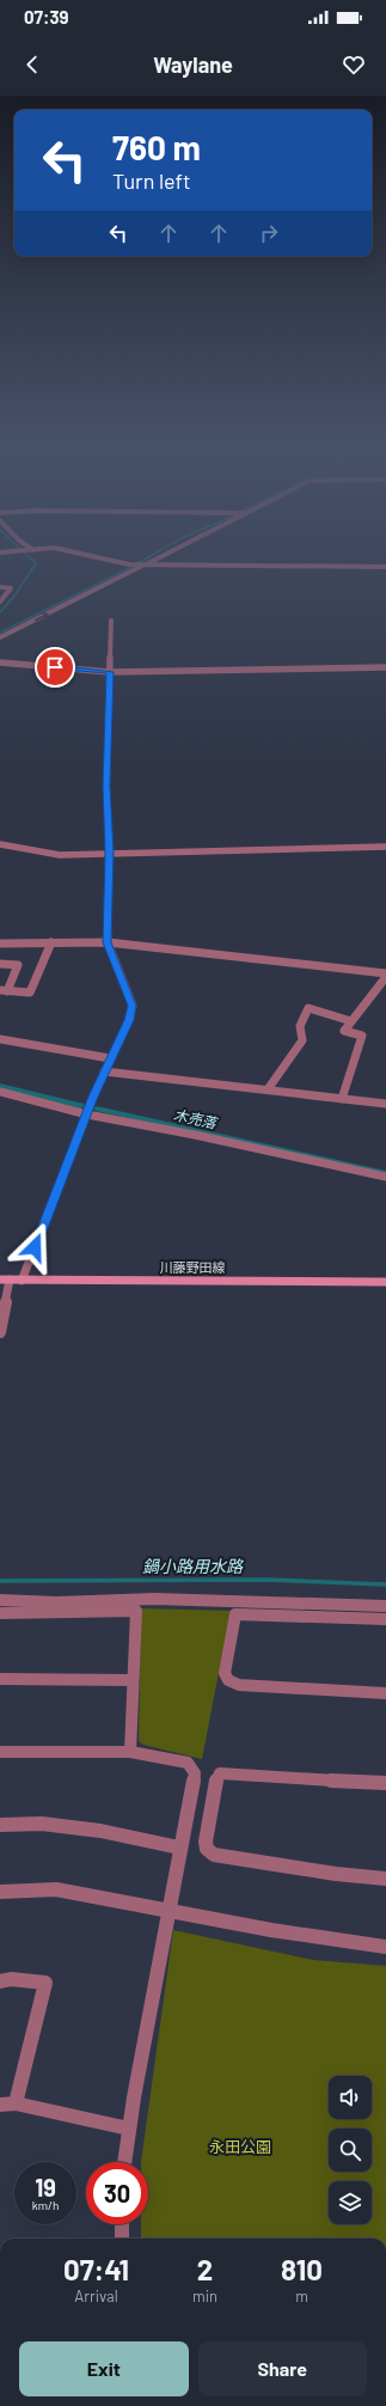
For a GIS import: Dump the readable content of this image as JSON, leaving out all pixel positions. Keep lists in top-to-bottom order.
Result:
{
  "streets": {
    "main road": ["川藤野田線"]
  },
  "water": ["木売落", "鍋小路用水路"],
  "parks": ["永田公園"],
  "page": {
    "status": "07:39",
    "header": "Waylane",
    "turn": ["760 m", "Turn left"],
    "speed": "19 km/h",
    "limit": "30",
    "eta": [
      "07:41",
      "Arrival",
      "2",
      "min",
      "810",
      "m"
    ],
    "buttons": ["Exit", "Share"]
  }
}
